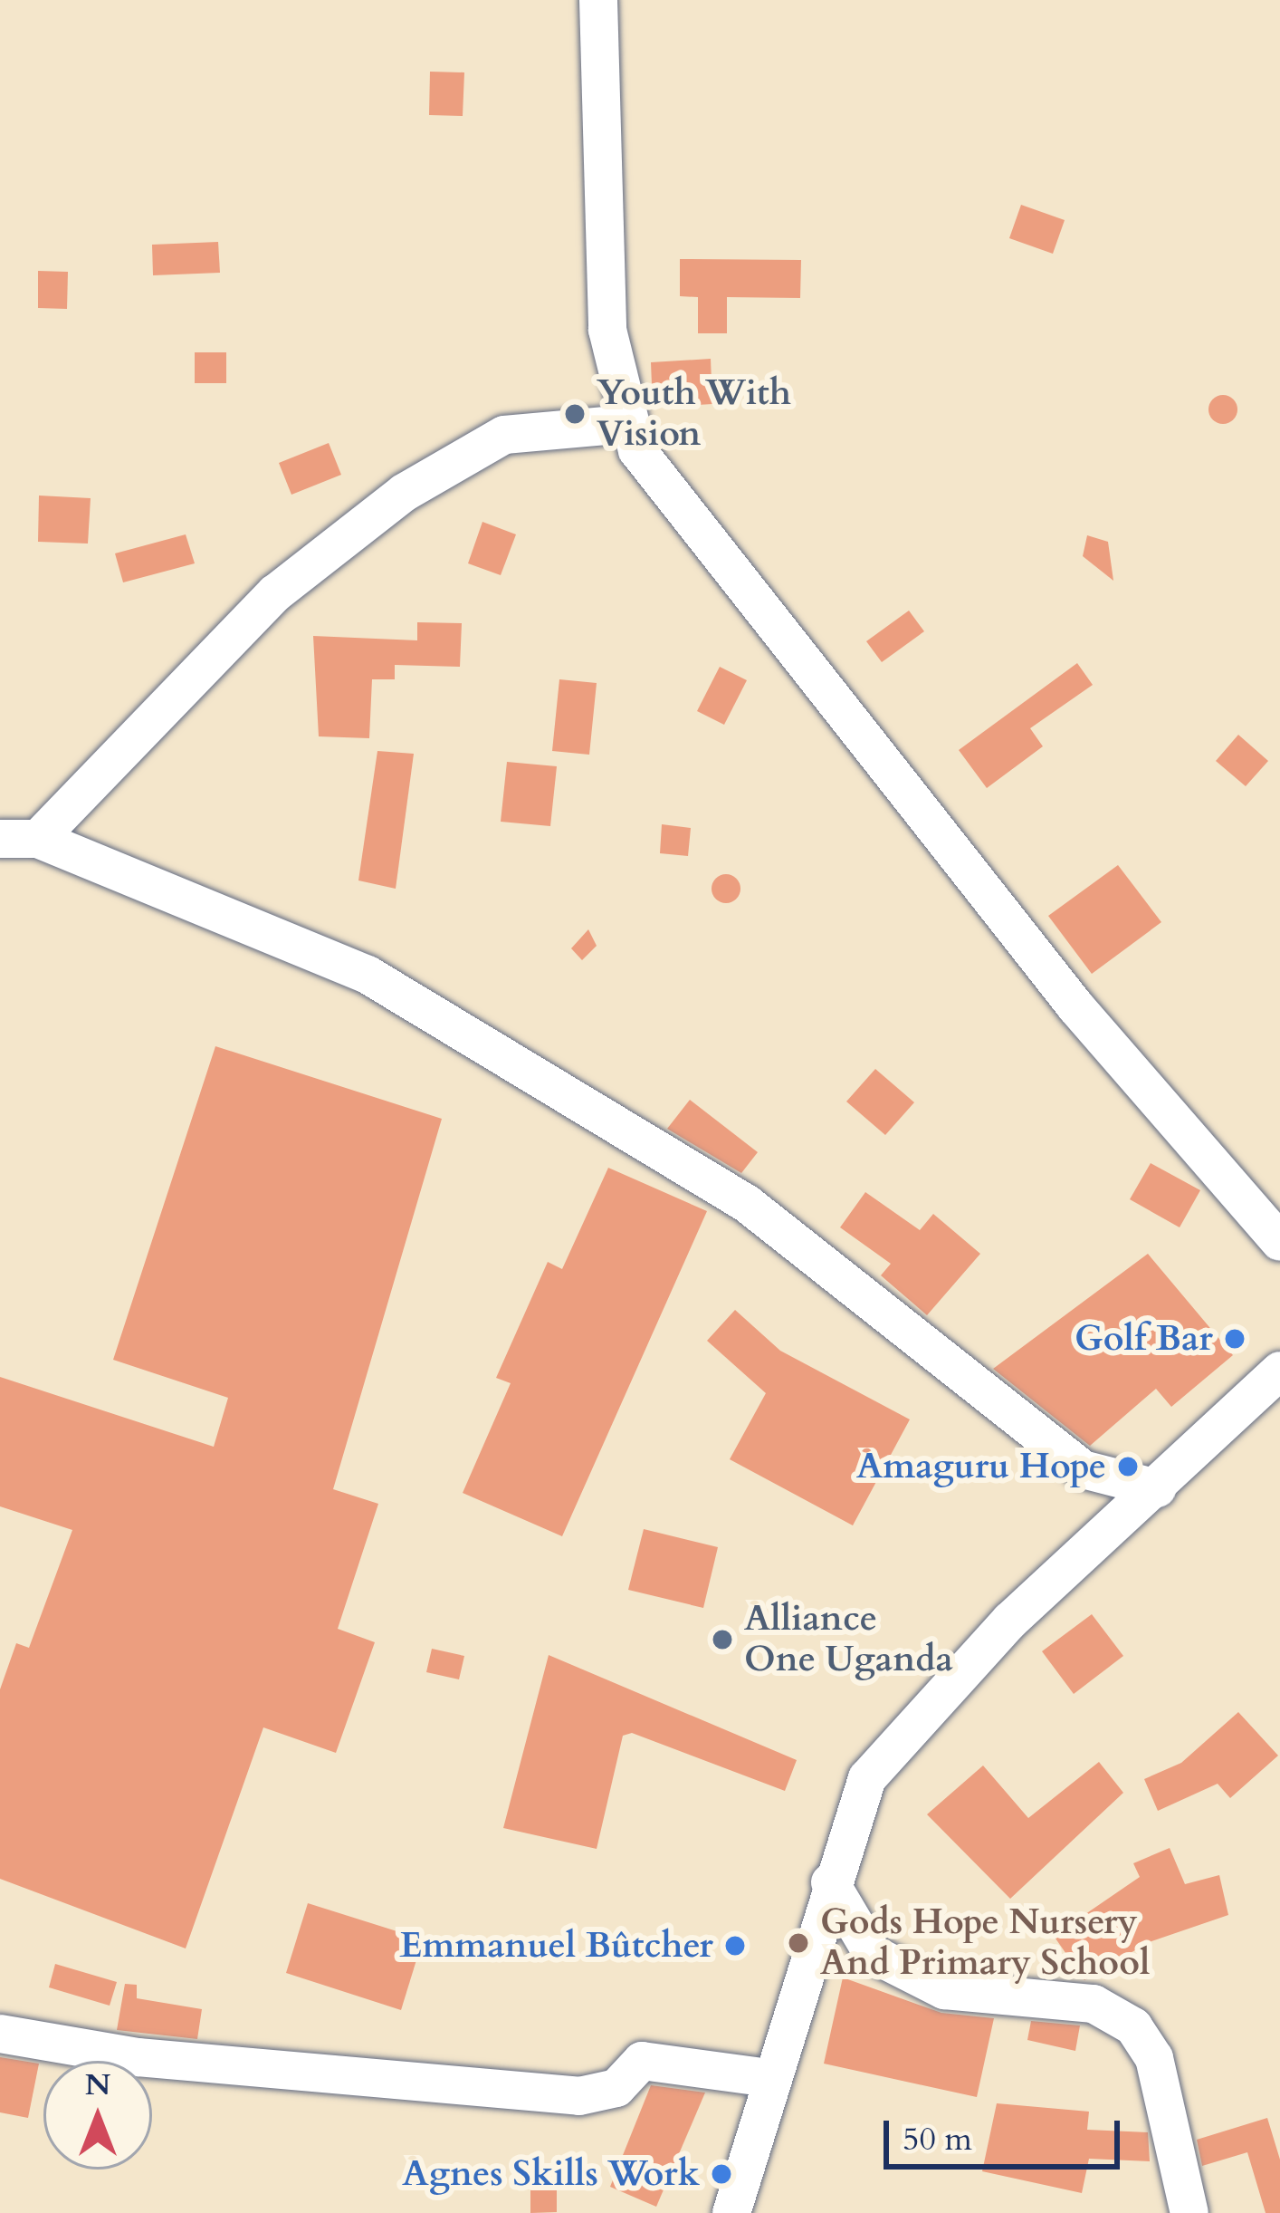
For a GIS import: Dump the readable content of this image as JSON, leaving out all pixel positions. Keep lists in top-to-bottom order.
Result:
{
  "places": [
    "Youth With Vision",
    "Golf Bar",
    "Amaguru Hope",
    "Alliance One Uganda",
    "Gods Hope Nursery And Primary School",
    "Emmanuel Bûtcher",
    "Agnes Skills Work"
  ],
  "scale_bar": "50 m",
  "north": "top"
}
